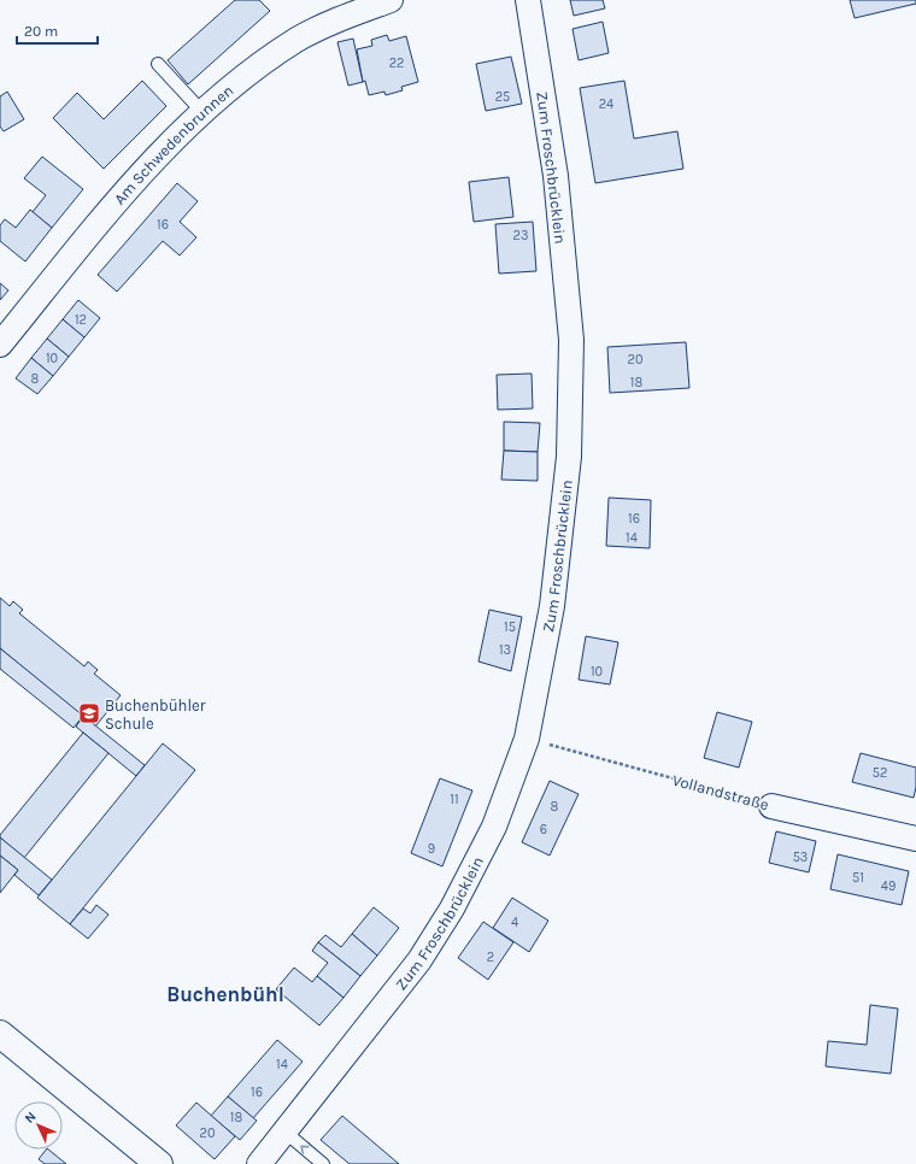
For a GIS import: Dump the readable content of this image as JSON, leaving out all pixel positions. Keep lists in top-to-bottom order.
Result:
{
  "streets": {
    "street": ["Am Schwedenbrunnen", "Zum Froschbrücklein", "Vollandstraße"]
  },
  "crossings": [
    ["Zum Froschbrücklein", "Vollandstraße"]
  ],
  "districts": ["Buchenbühl"],
  "places": {
    "school or university": ["Buchenbühler Schule"]
  },
  "house_numbers": [
    "22",
    "25",
    "24",
    "16",
    "23",
    "12",
    "10",
    "20",
    "8",
    "18",
    "16",
    "14",
    "15",
    "13",
    "10",
    "52",
    "11",
    "8",
    "6",
    "9",
    "53",
    "51",
    "49",
    "4",
    "2",
    "14",
    "16",
    "18",
    "20"
  ],
  "scale_bar": "20 m",
  "north": "top left"
}
